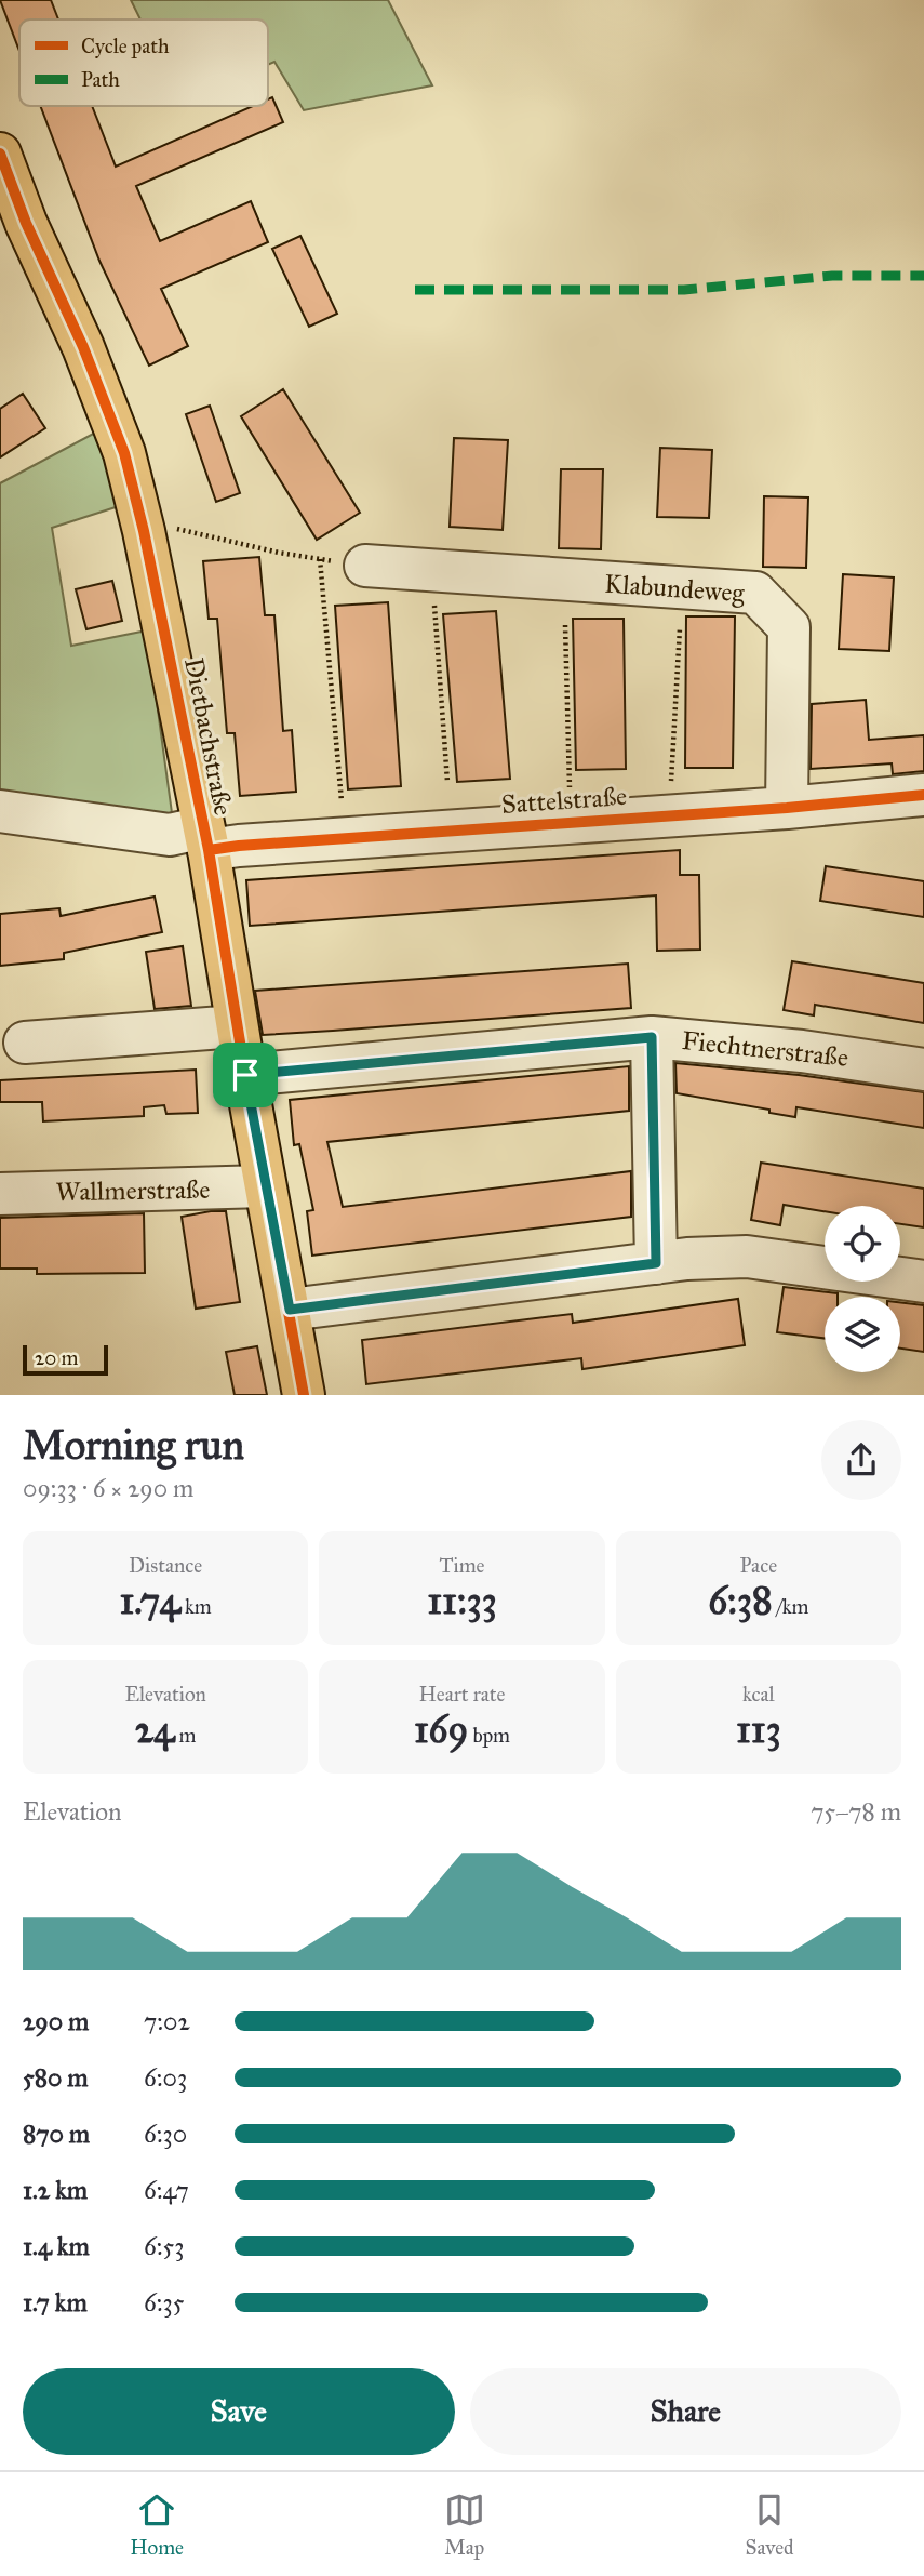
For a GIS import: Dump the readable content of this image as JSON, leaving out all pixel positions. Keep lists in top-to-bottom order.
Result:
{
  "streets": {
    "main road": ["Dietbachstraße"],
    "street": [
      "Klabundeweg",
      "Sattelstraße",
      "Fiechtnerstraße",
      "Wallmerstraße"
    ]
  },
  "crossings": [
    ["Klabundeweg", "Sattelstraße"],
    ["Dietbachstraße", "Sattelstraße"],
    ["Dietbachstraße", "Fiechtnerstraße"],
    ["Dietbachstraße", "Wallmerstraße"]
  ],
  "legend": ["Cycle path", "Path"],
  "scale_bar": "20 m",
  "page": {
    "scale": "20 m",
    "heading": ["Morning run", "09:33 · 6 × 290 m"],
    "stats": [
      ["Distance", "1.74 km"],
      ["Time", "11:33"],
      ["Pace", "6:38 /km"],
      ["Elevation", "24 m"],
      ["Heart rate", "169 bpm"],
      ["kcal", "113"]
    ],
    "chart": ["Elevation", "75–78 m"],
    "list": [
      {
        "name": "290 m",
        "note": "7:02"
      },
      {
        "name": "580 m",
        "note": "6:03"
      },
      {
        "name": "870 m",
        "note": "6:30"
      },
      {
        "name": "1.2 km",
        "note": "6:47"
      },
      {
        "name": "1.4 km",
        "note": "6:53"
      },
      {
        "name": "1.7 km",
        "note": "6:35"
      }
    ],
    "buttons": ["Save", "Share"],
    "tabs": ["Home", "Map", "Saved"]
  }
}
